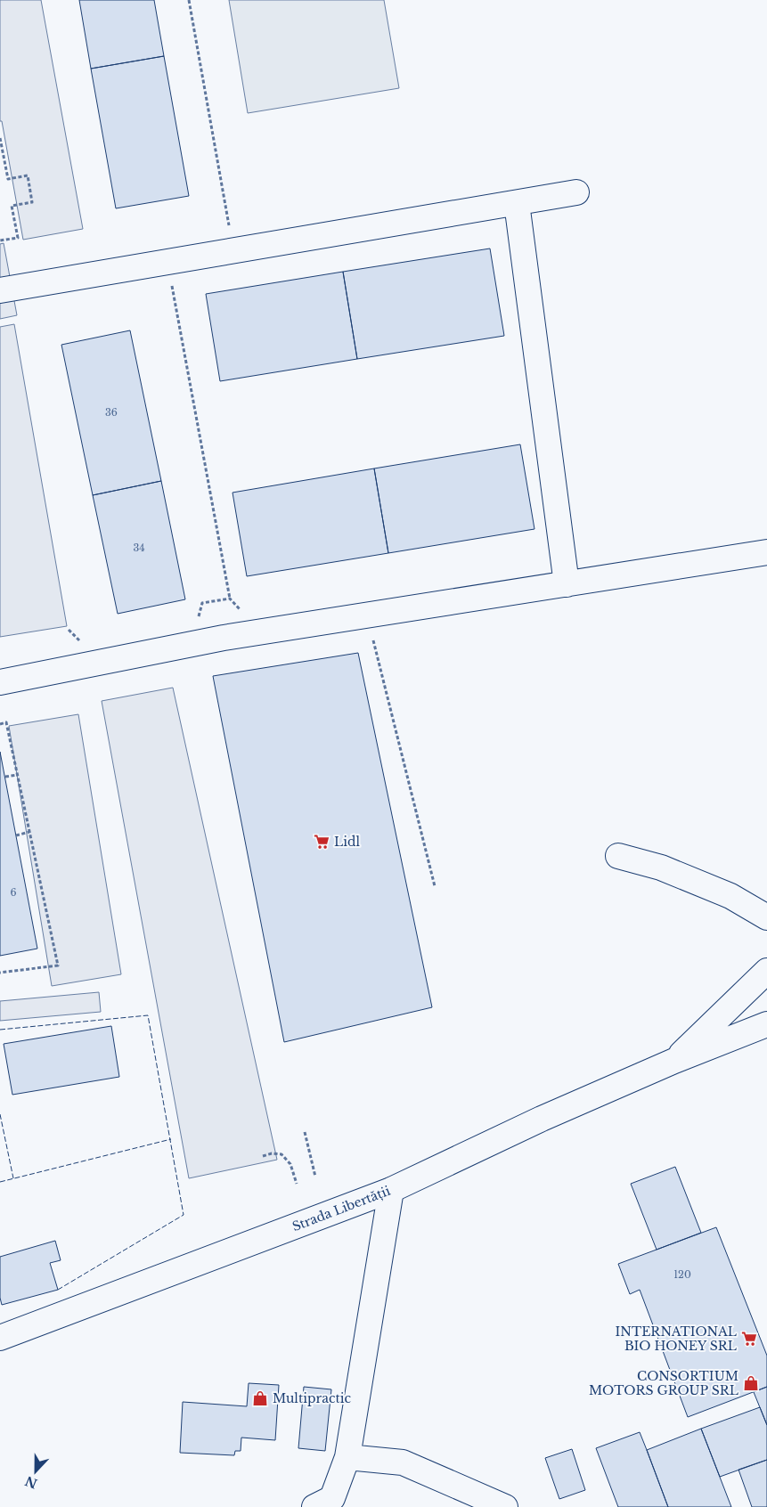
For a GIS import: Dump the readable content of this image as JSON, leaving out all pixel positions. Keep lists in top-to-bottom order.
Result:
{
  "streets": {
    "main road": ["Strada Libertății"]
  },
  "places": {
    "supermarket": ["Lidl", "INTERNATIONAL BIO HONEY SRL"],
    "shop": ["CONSORTIUM MOTORS GROUP SRL", "Multipractic"]
  },
  "house_numbers": [
    "36",
    "34",
    "6",
    "120"
  ],
  "north": "bottom"
}
